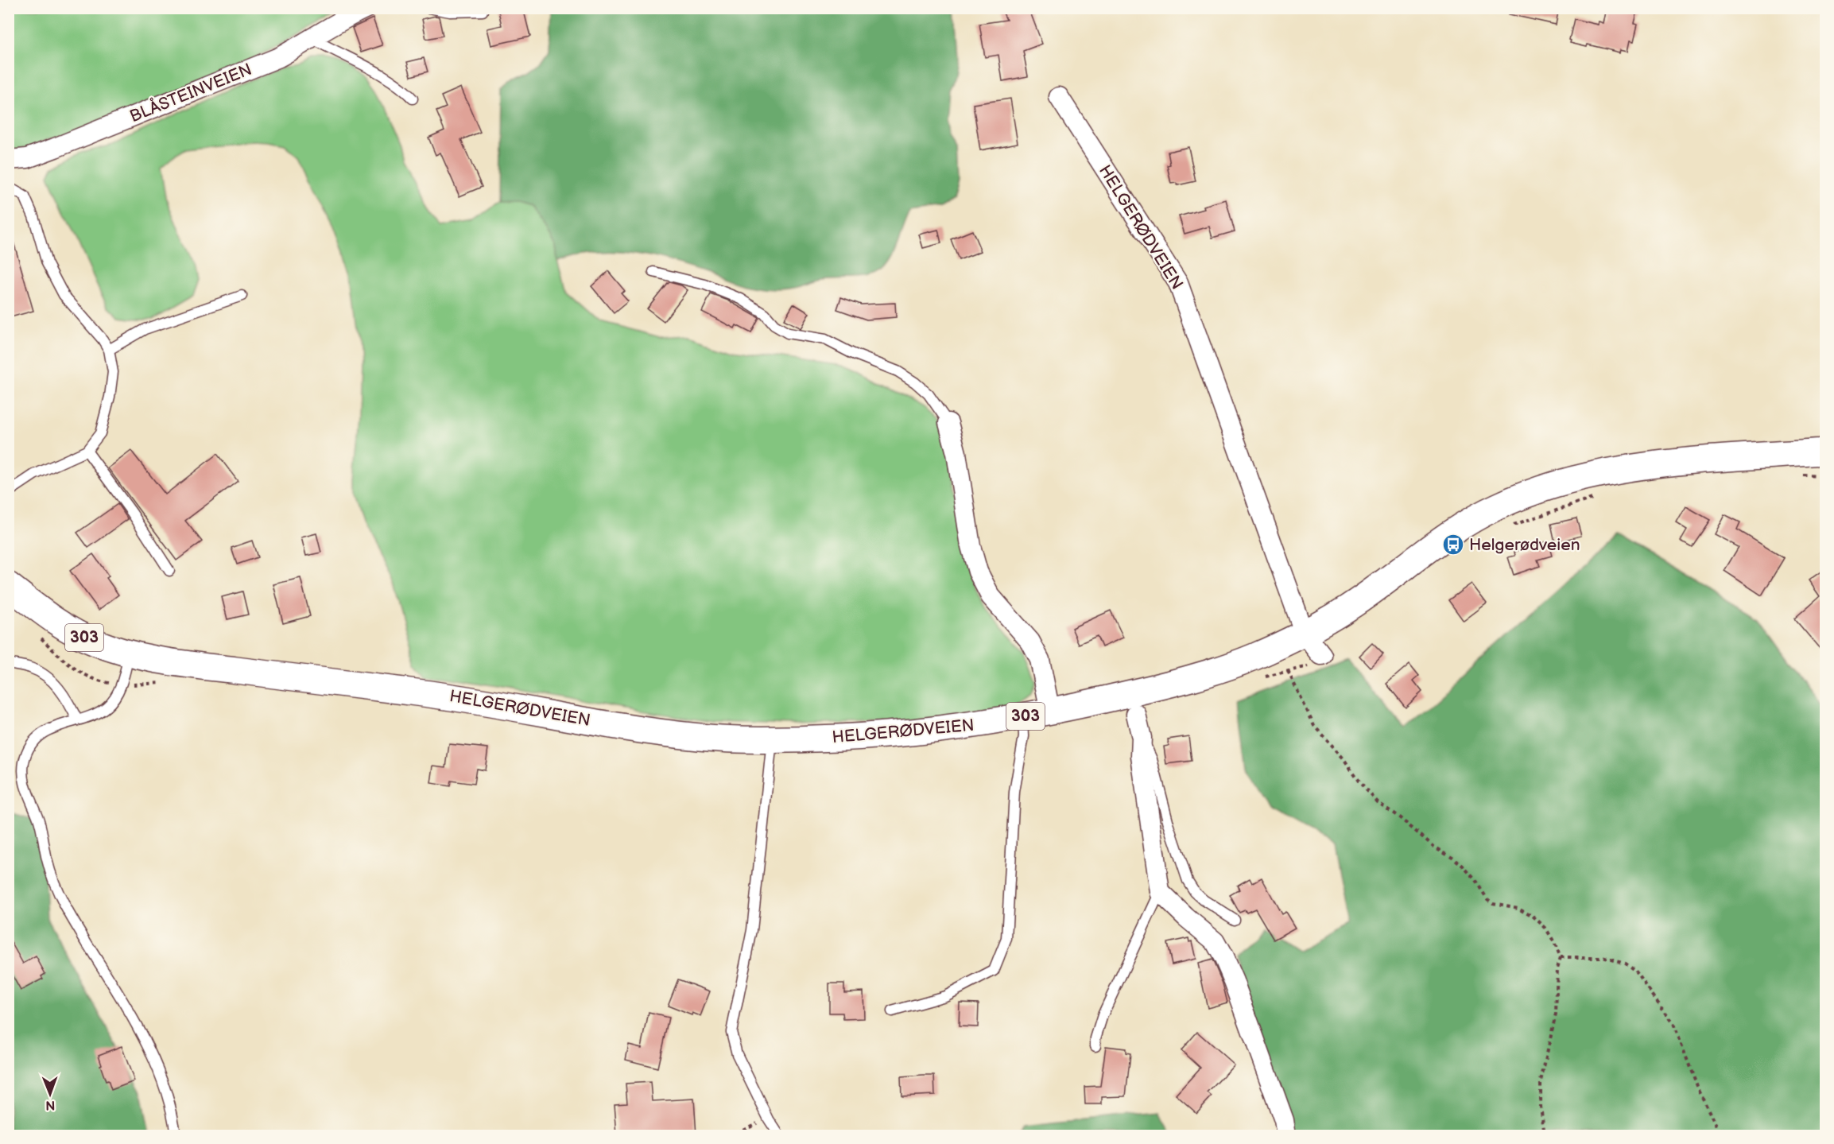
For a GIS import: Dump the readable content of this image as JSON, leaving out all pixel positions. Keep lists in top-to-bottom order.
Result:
{
  "streets": {
    "main road": ["HELGERØDVEIEN", "303"],
    "street": ["BLÅSTEINVEIEN"]
  },
  "places": {
    "bus stop": ["Helgerødveien"]
  },
  "north": "bottom"
}
